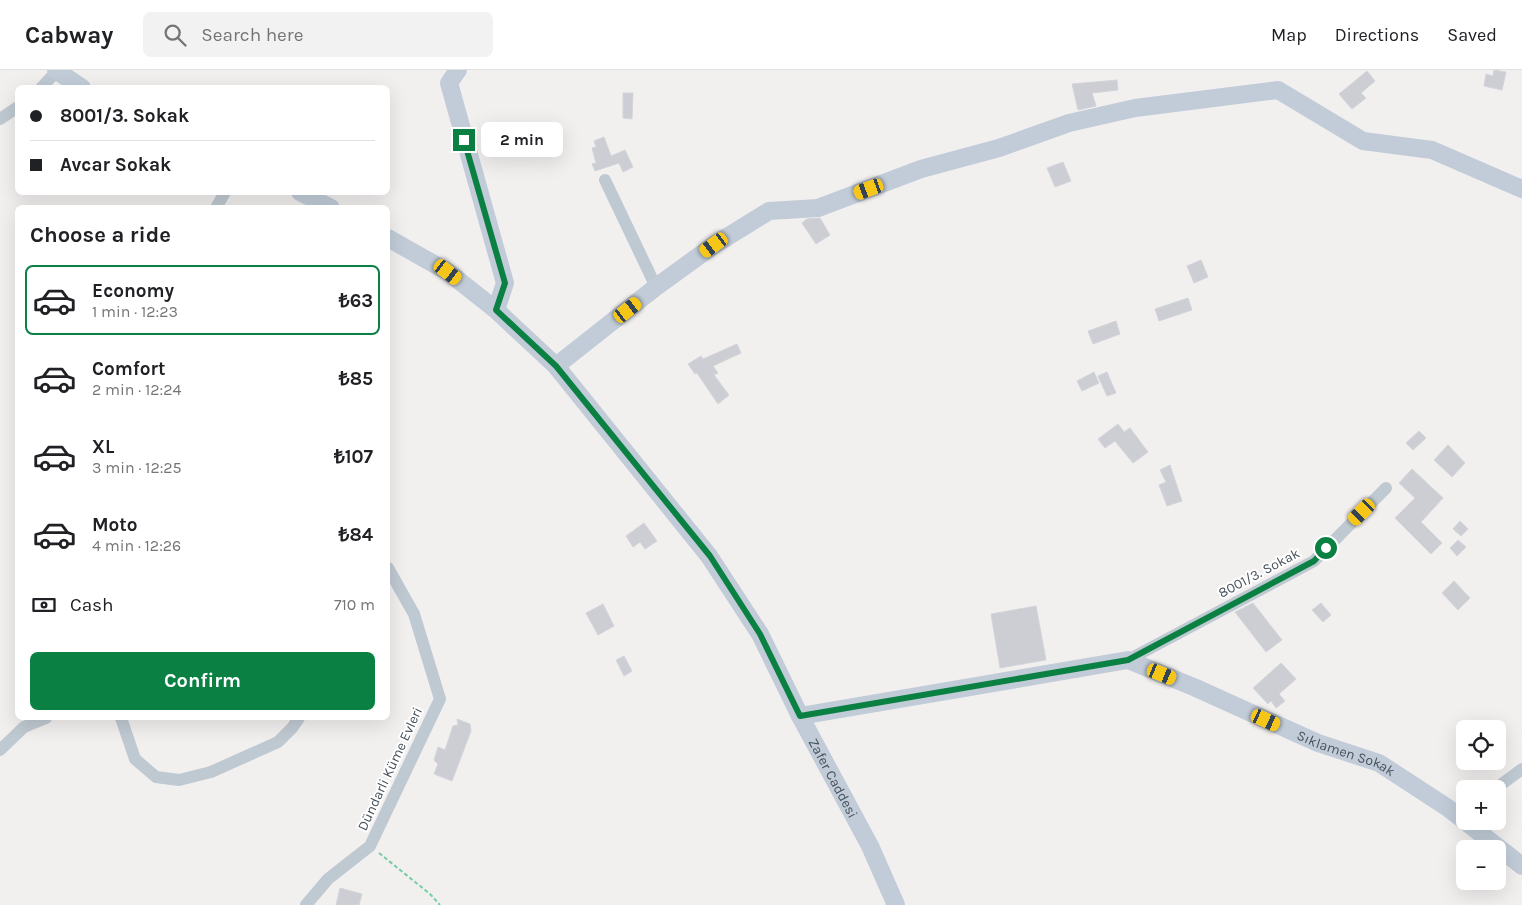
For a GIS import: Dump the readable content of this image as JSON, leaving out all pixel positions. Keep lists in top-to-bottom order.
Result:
{
  "streets": {
    "street": [
      "8001/3. Sokak",
      "Sıklamen Sokak",
      "Dündarli Küme Evleri",
      "Zafer Caddesi"
    ]
  },
  "crossings": [
    ["8001/3. Sokak", "Sıklamen Sokak"]
  ],
  "page": {
    "header": "Cabway",
    "search": "Search here",
    "nav": ["Map", "Directions", "Saved"],
    "banner": ["8001/3. Sokak", "Avcar Sokak"],
    "bubble": "2 min",
    "heading": "Choose a ride",
    "list": [
      {
        "name": "Economy",
        "note": "1 min · 12:23",
        "value": "₺63"
      },
      {
        "name": "Comfort",
        "note": "2 min · 12:24",
        "value": "₺85"
      },
      {
        "name": "XL",
        "note": "3 min · 12:25",
        "value": "₺107"
      },
      {
        "name": "Moto",
        "note": "4 min · 12:26",
        "value": "₺84"
      }
    ],
    "pay": ["Cash", "710 m"],
    "buttons": "Confirm",
    "map_buttons": ["+", "−"]
  }
}
